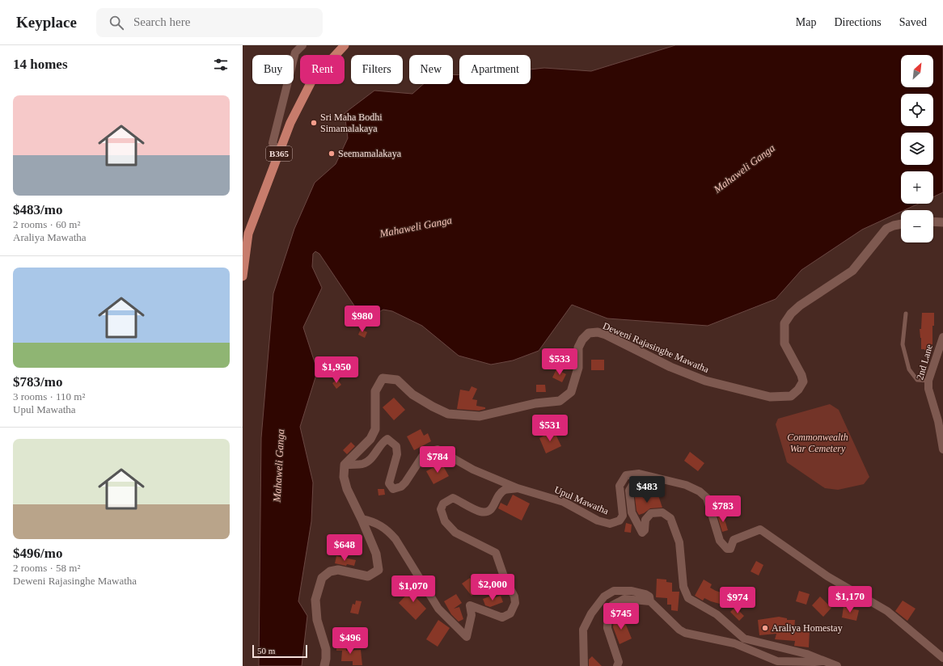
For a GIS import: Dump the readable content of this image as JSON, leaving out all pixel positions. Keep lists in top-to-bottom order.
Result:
{
  "streets": {
    "main road": ["B365"],
    "street": ["Deweni Rajasinghe Mawatha", "2nd Lane", "Upul Mawatha"]
  },
  "crossings": [
    ["Deweni Rajasinghe Mawatha", "Upul Mawatha"]
  ],
  "water": ["Mahaweli Ganga"],
  "parks": ["Commonwealth War Cemetery"],
  "places": ["Sri Maha Bodhi Simamalakaya", "Seemamalakaya", "Araliya Homestay"],
  "scale_bar": "50 m",
  "north": "top right",
  "page": {
    "header": "Keyplace",
    "search": "Search here",
    "nav": ["Map", "Directions", "Saved"],
    "heading": "14 homes",
    "map_buttons": ["+", "−"],
    "chip": [
      "Buy",
      "Rent",
      "Filters",
      "New",
      "Apartment"
    ],
    "list": [
      {
        "name": "$483/mo",
        "note": "2 rooms · 60 m² · Araliya Mawatha"
      },
      {
        "name": "$783/mo",
        "note": "3 rooms · 110 m² · Upul Mawatha"
      },
      {
        "name": "$496/mo",
        "note": "2 rooms · 58 m² · Deweni Rajasinghe Mawatha"
      }
    ],
    "price": [
      "$980",
      "$533",
      "$1,950",
      "$531",
      "$784",
      "$483",
      "$783",
      "$648",
      "$2,000",
      "$1,070",
      "$1,170",
      "$974",
      "$745",
      "$496"
    ],
    "scale": "50 m"
  }
}
